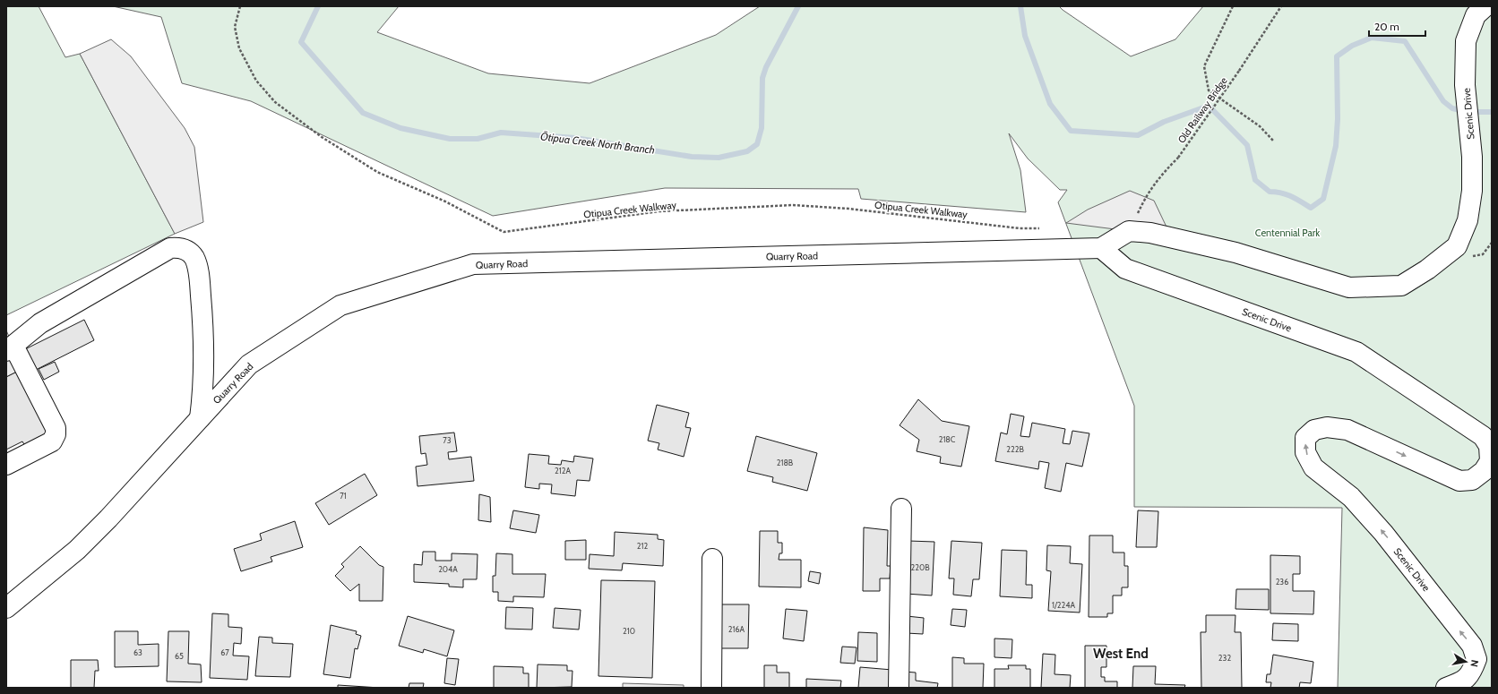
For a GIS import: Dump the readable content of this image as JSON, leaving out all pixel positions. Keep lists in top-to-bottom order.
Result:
{
  "streets": {
    "street": ["Scenic Drive", "Quarry Road"],
    "path": ["Old Railway Bridge", "Otipua Creek Walkway"]
  },
  "crossings": [
    ["Old Railway Bridge", "Scenic Drive"],
    ["Scenic Drive", "Quarry Road"]
  ],
  "districts": ["West End"],
  "water": ["Ōtipua Creek North Branch"],
  "parks": ["Centennial Park"],
  "house_numbers": [
    "218C",
    "73",
    "222B",
    "218B",
    "212A",
    "71",
    "212",
    "220B",
    "204A",
    "236",
    "1/224A",
    "216A",
    "210",
    "63",
    "67",
    "65",
    "232"
  ],
  "scale_bar": "20 m",
  "north": "right"
}
